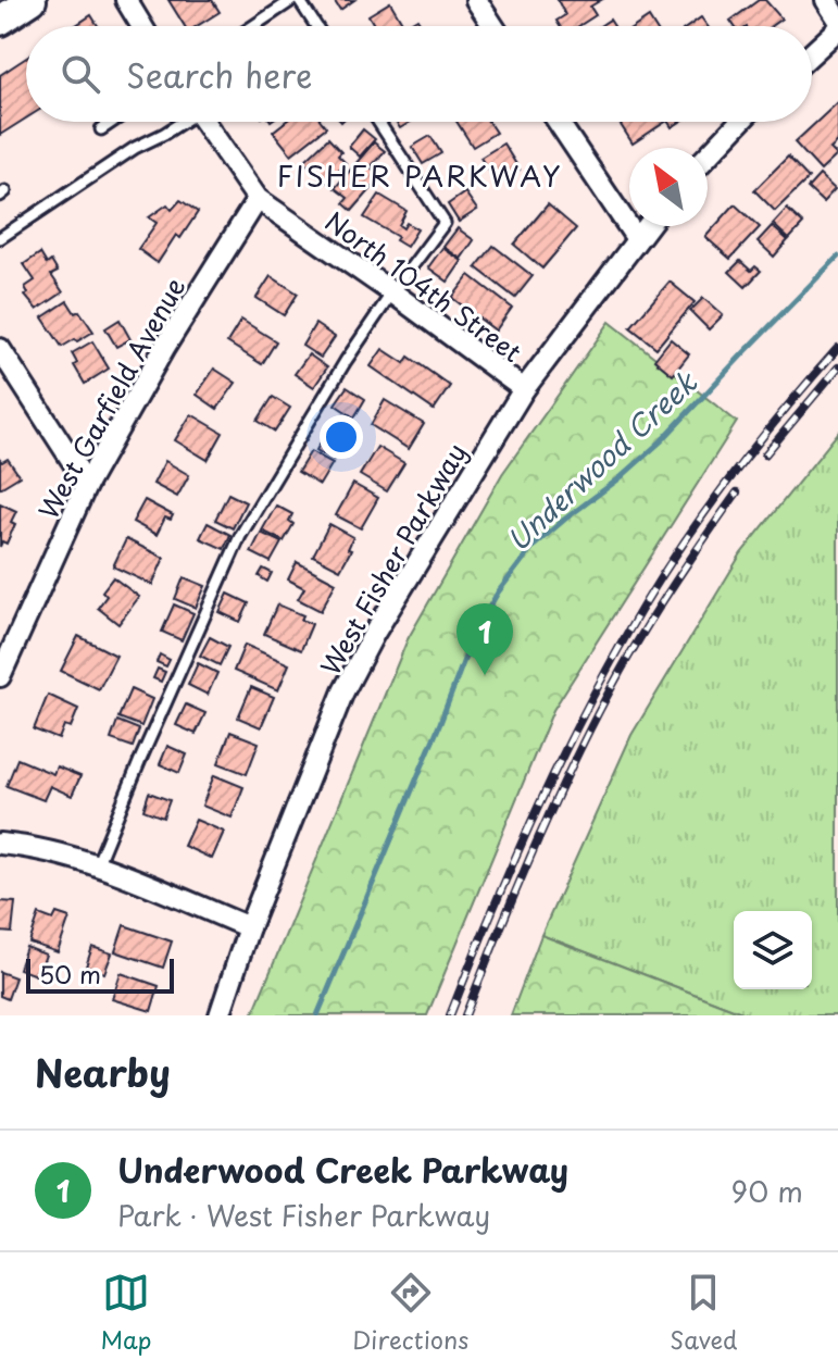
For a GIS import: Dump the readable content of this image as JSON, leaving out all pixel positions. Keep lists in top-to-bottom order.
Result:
{
  "streets": {
    "street": ["North 104th Street", "West Garfield Avenue", "West Fisher Parkway"]
  },
  "crossings": [
    ["North 104th Street", "West Garfield Avenue"],
    ["North 104th Street", "West Fisher Parkway"]
  ],
  "districts": ["FISHER PARKWAY"],
  "water": ["Underwood Creek"],
  "scale_bar": "50 m",
  "north": "top left",
  "page": {
    "search": "Search here",
    "pins": "1",
    "scale": "50 m",
    "heading": "Nearby",
    "list": [
      {
        "mark": "1",
        "name": "Underwood Creek Parkway",
        "note": "Park · West Fisher Parkway",
        "value": "90 m"
      }
    ],
    "nav": ["Map", "Directions", "Saved"]
  }
}
